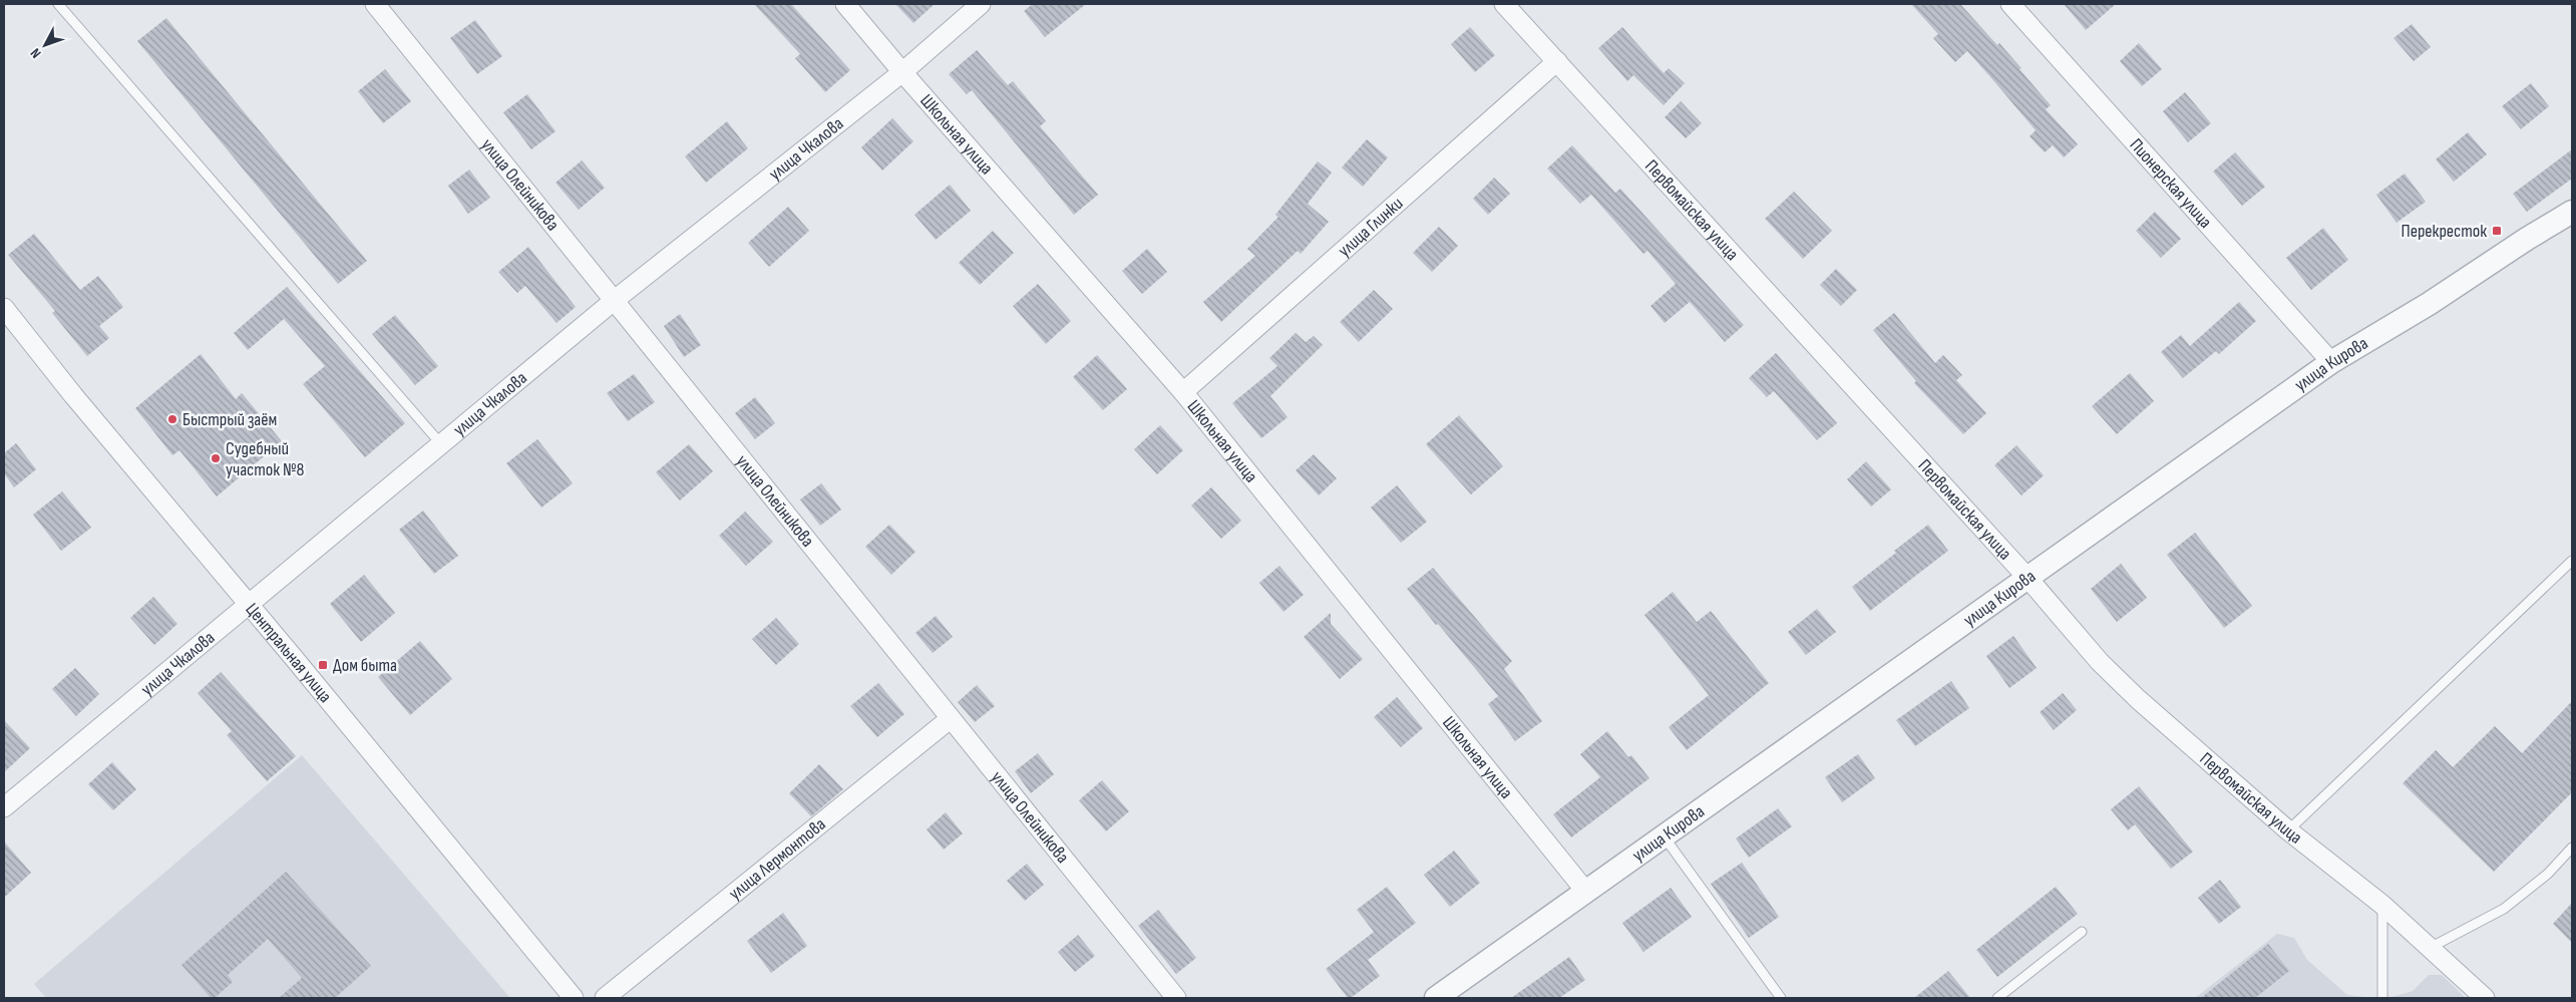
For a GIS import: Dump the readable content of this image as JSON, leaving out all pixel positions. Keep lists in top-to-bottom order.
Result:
{
  "streets": {
    "street": [
      "Школьная улица",
      "улица Чкалова",
      "Пионерская улица",
      "улица Олейникова",
      "Первомайская улица",
      "улица Глинки",
      "улица Кирова",
      "Центральная улица",
      "улица Лермонтова"
    ]
  },
  "crossings": [
    ["Школьная улица", "улица Чкалова"],
    ["Школьная улица", "улица Глинки"],
    ["Школьная улица", "улица Кирова"],
    ["улица Чкалова", "улица Олейникова"],
    ["улица Чкалова", "Центральная улица"],
    ["Пионерская улица", "улица Кирова"],
    ["улица Олейникова", "улица Лермонтова"],
    ["Первомайская улица", "улица Глинки"],
    ["Первомайская улица", "улица Кирова"]
  ],
  "places": {
    "transit": ["Перекресток", "Дом быта"],
    "other": ["Быстрый заём", "Судебный участок №8"]
  },
  "north": "bottom left"
}
